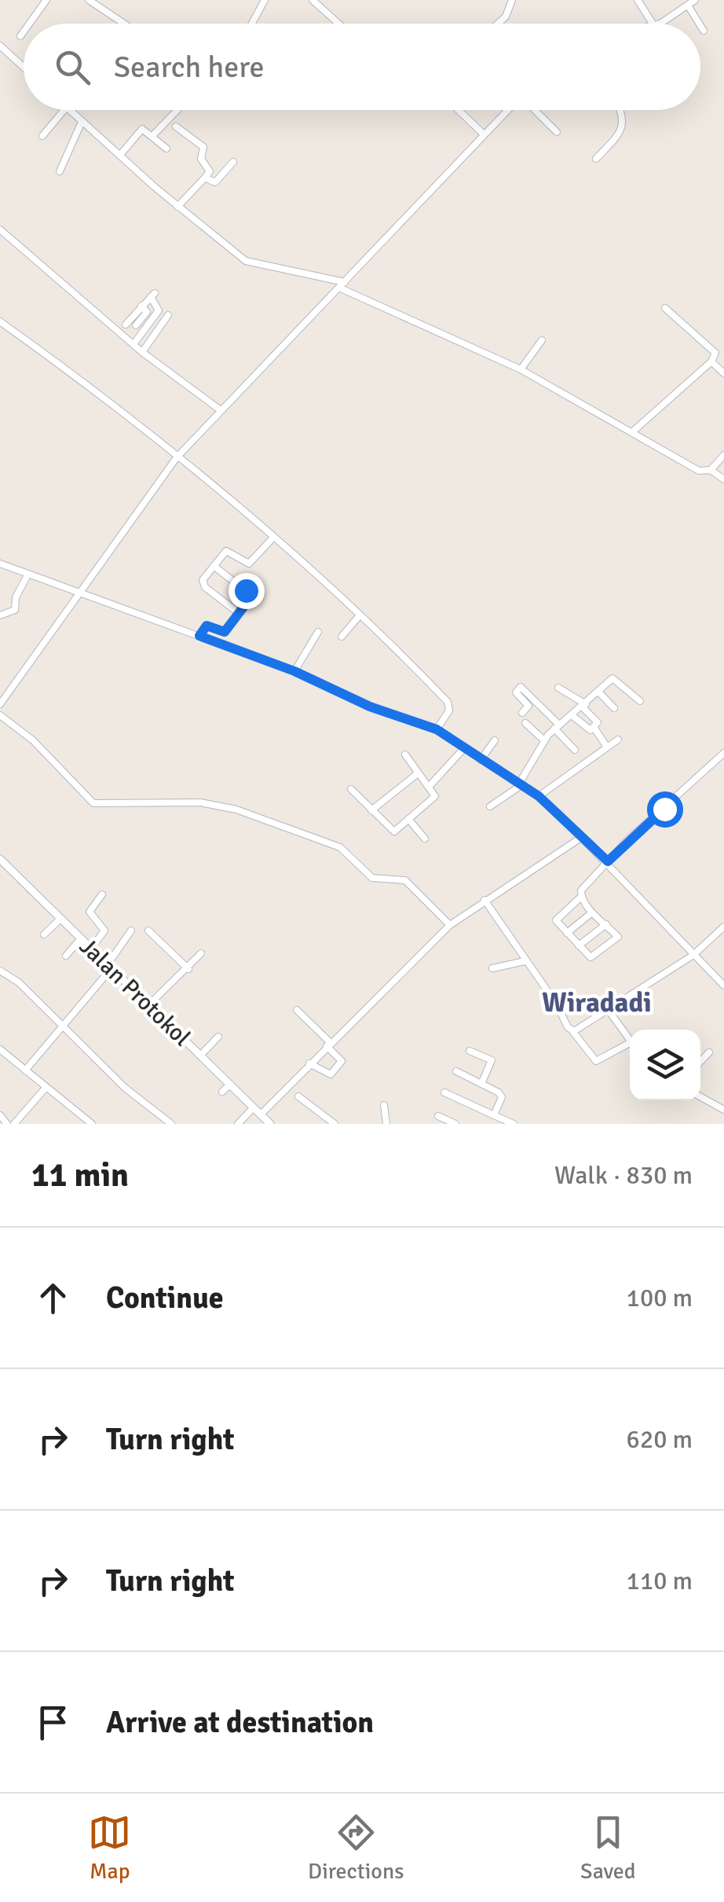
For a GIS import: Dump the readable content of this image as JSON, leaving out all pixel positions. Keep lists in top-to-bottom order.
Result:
{
  "streets": {
    "street": ["Jalan Protokol"]
  },
  "districts": ["Wiradadi"],
  "page": {
    "search": "Search here",
    "heading": ["11 min", "Walk · 830 m"],
    "list": [
      ["Continue", "100 m"],
      ["Turn right", "620 m"],
      ["Turn right", "110 m"],
      "Arrive at destination"
    ],
    "nav": ["Map", "Directions", "Saved"]
  }
}
